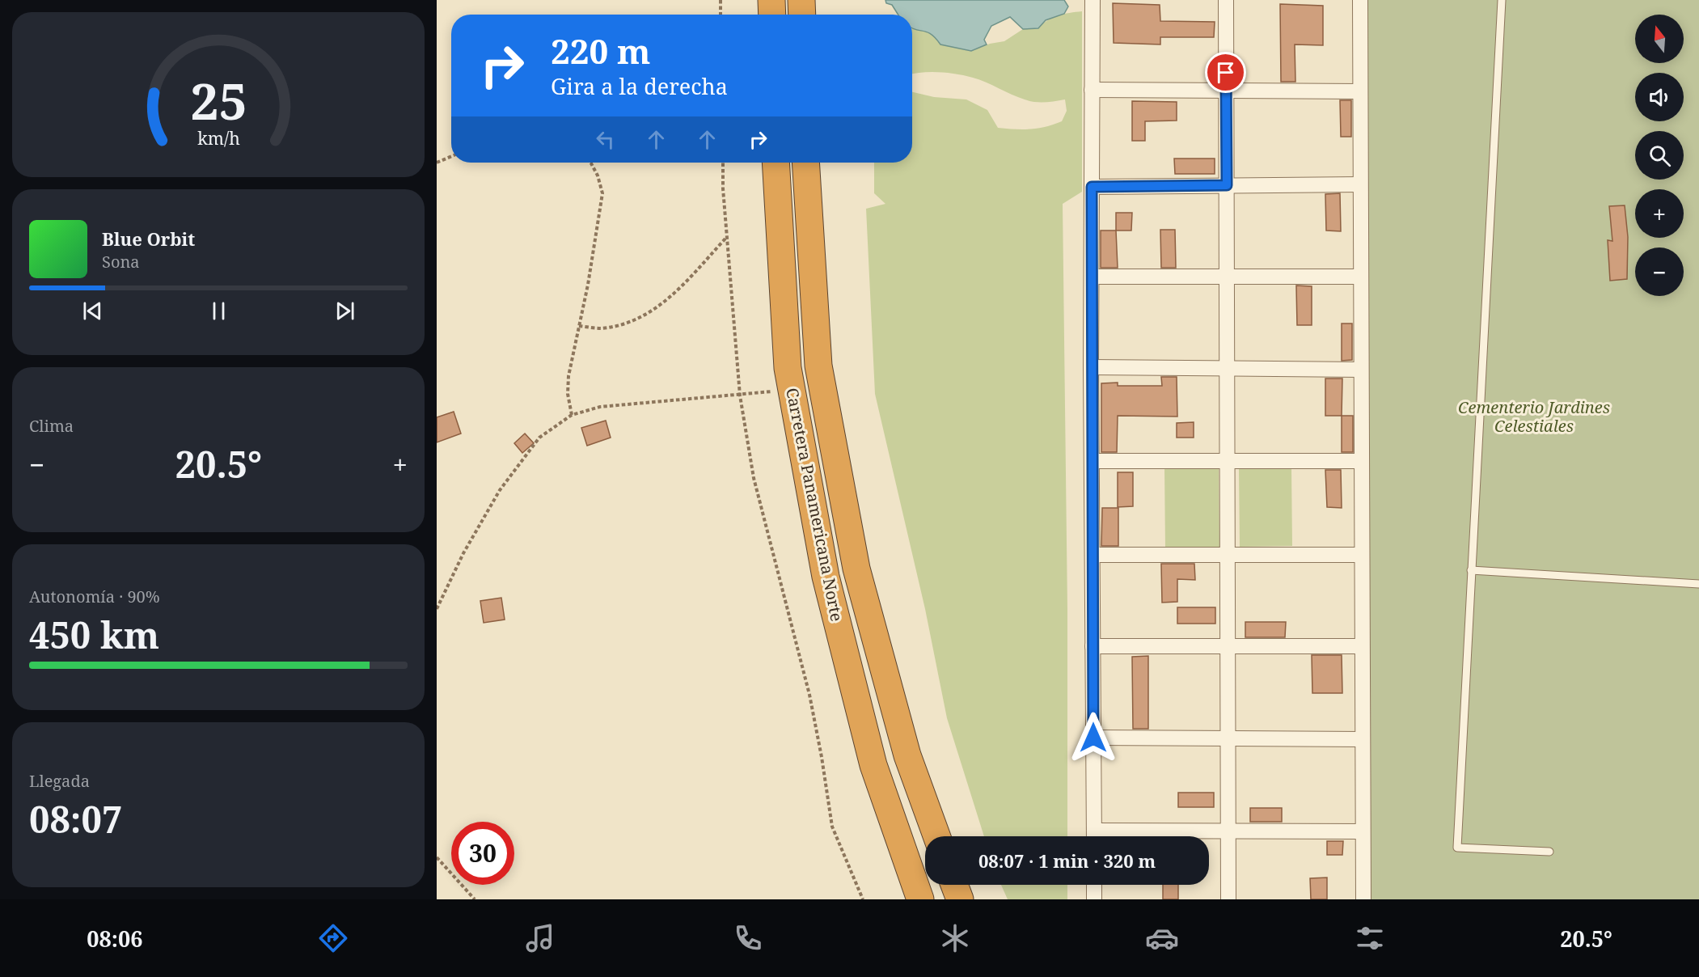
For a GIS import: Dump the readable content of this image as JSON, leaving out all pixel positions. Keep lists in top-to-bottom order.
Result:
{
  "streets": {
    "highway": ["Carretera Panamericana Norte"]
  },
  "parks": ["Cementerio Jardines Celestiales"],
  "north": "top",
  "page": {
    "map_buttons": ["+", "−"],
    "turn": ["220 m", "Gira a la derecha"],
    "song": ["Blue Orbit", "Sona"],
    "tile": [
      "Clima",
      ["Autonomía · 90%", "450 km"],
      ["Llegada", "08:07"]
    ],
    "heat": ["−", "20.5°", "+"],
    "limit": "30",
    "trip": "08:07 · 1 min · 320 m",
    "tabs": ["08:06", "20.5°"],
    "gauge": ["25", "km/h"]
  }
}
